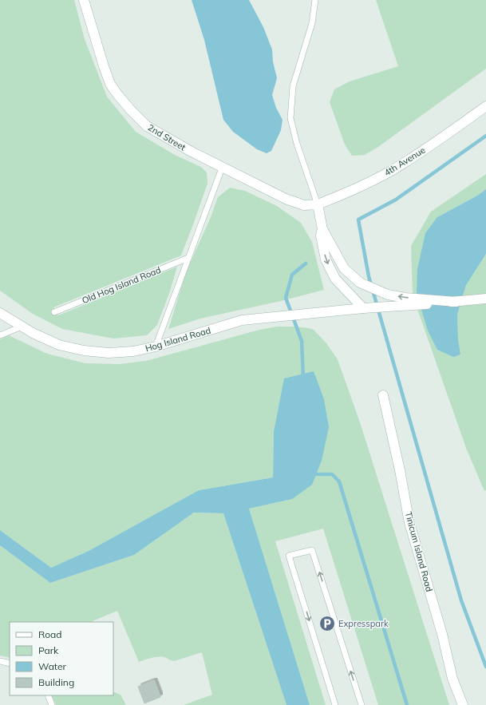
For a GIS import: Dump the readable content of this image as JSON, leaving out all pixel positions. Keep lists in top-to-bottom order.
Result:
{
  "streets": {
    "street": [
      "2nd Street",
      "4th Avenue",
      "Hog Island Road",
      "Tinicum Island Road"
    ],
    "lane": ["Old Hog Island Road"]
  },
  "crossings": [
    ["2nd Street", "4th Avenue"]
  ],
  "places": {
    "parking": ["Expresspark"]
  },
  "legend": [
    "Road",
    "Park",
    "Water",
    "Building"
  ]
}
